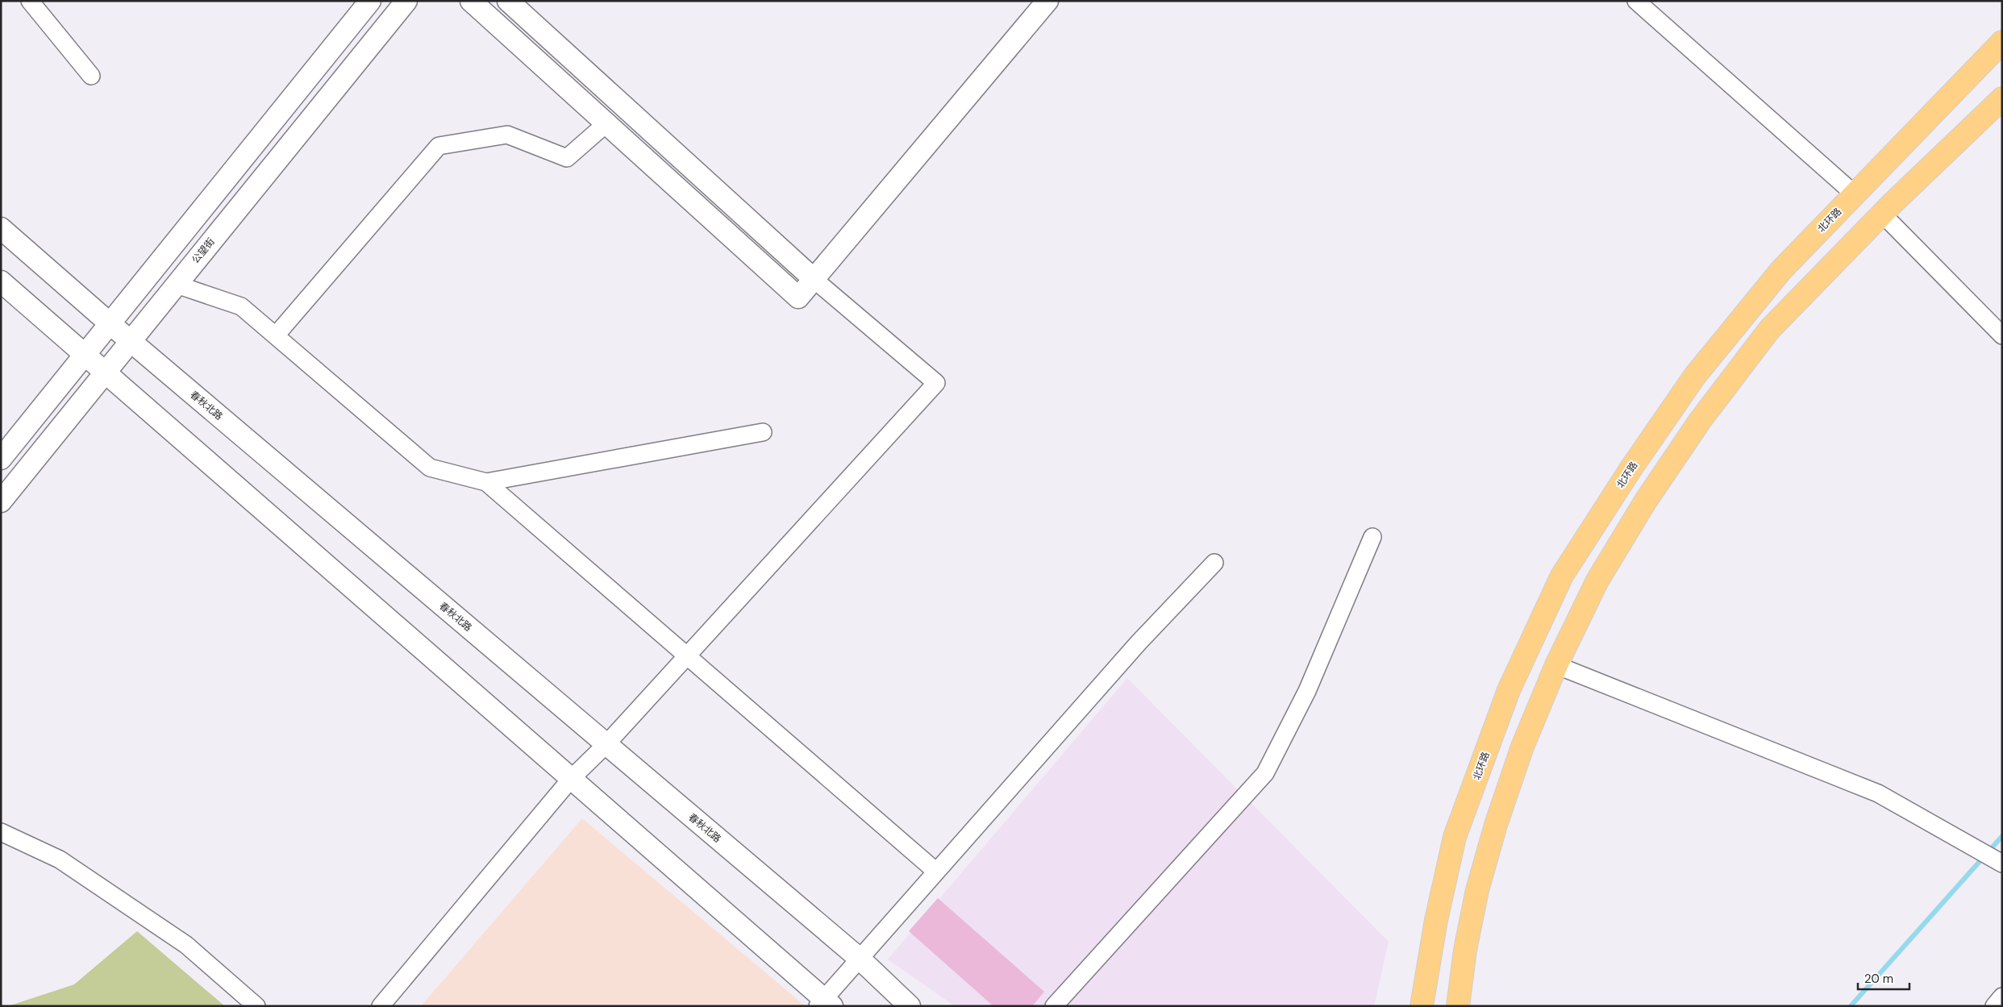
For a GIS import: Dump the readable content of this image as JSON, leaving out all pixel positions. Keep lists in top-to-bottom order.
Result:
{
  "streets": {
    "main road": ["北环路"],
    "street": ["公望街", "春秋北路"]
  },
  "crossings": [
    ["公望街", "春秋北路"]
  ],
  "scale_bar": "20 m"
}
